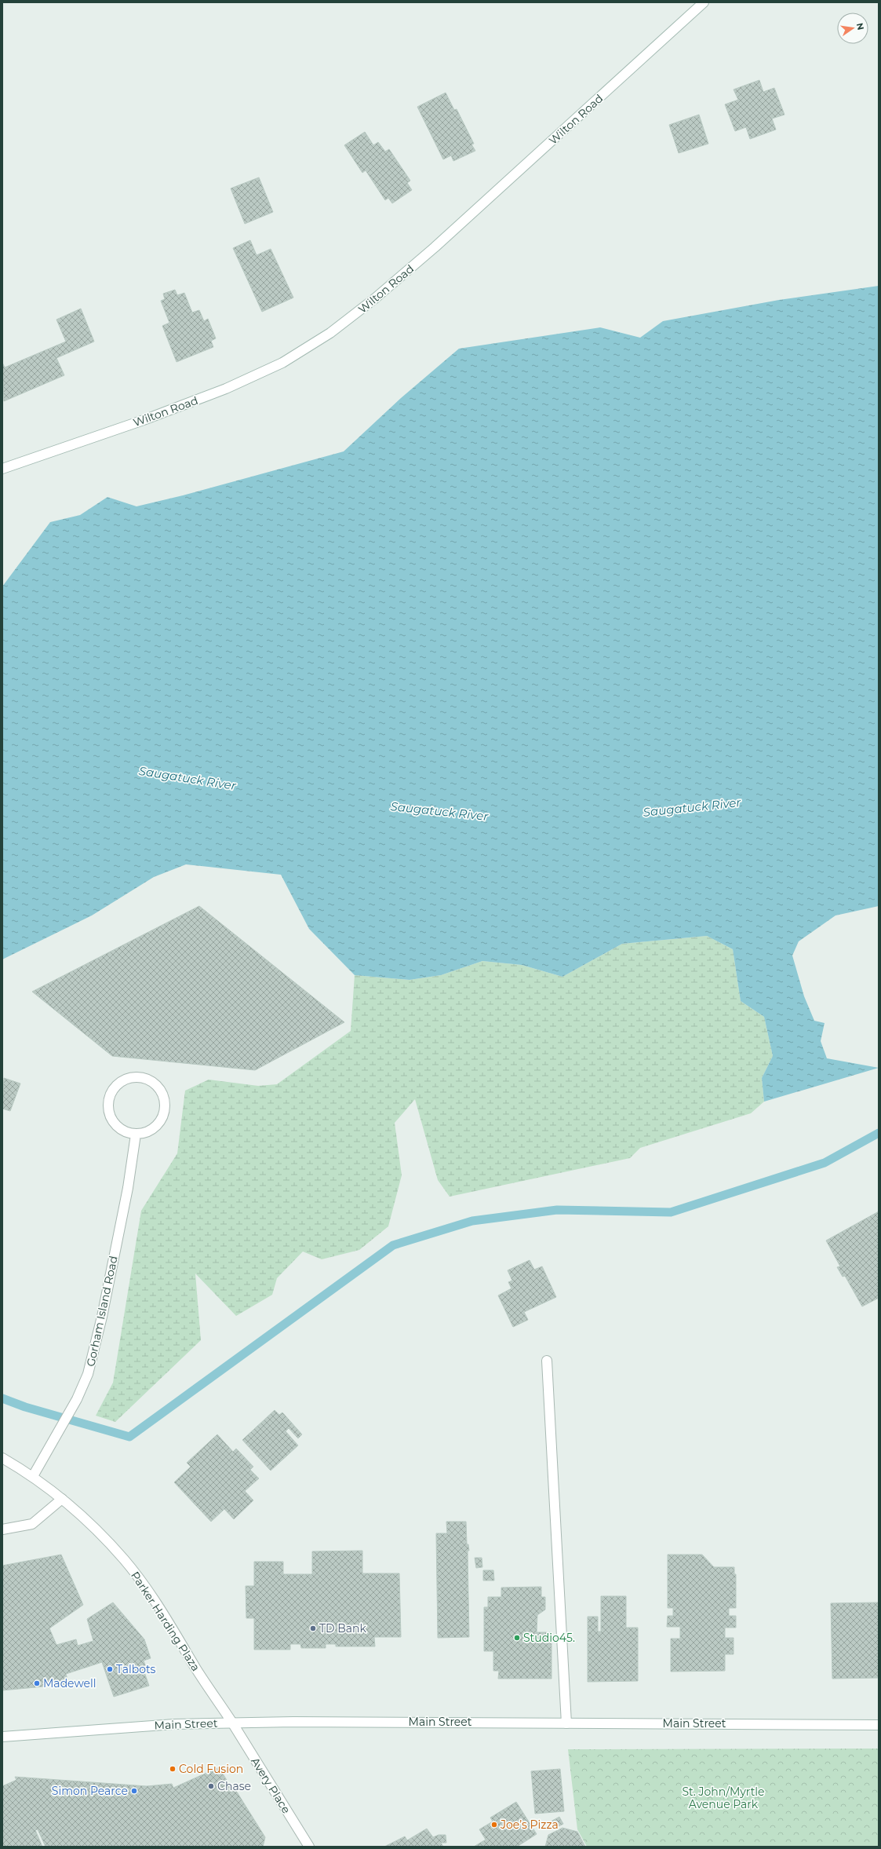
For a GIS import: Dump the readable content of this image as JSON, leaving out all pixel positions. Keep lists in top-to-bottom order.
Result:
{
  "streets": {
    "main road": [
      "Wilton Road",
      "Gorham Island Road",
      "Parker Harding Plaza",
      "Main Street",
      "Avery Place"
    ]
  },
  "crossings": [
    ["Gorham Island Road", "Parker Harding Plaza"],
    ["Parker Harding Plaza", "Main Street"],
    ["Parker Harding Plaza", "Avery Place"],
    ["Main Street", "Avery Place"]
  ],
  "water": ["Saugatuck River"],
  "parks": ["St. John/Myrtle Avenue Park"],
  "places": [
    "TD Bank",
    "Studio45.",
    "Talbots",
    "Madewell",
    "Cold Fusion",
    "Chase",
    "Simon Pearce",
    "Joe’s Pizza"
  ],
  "north": "right"
}
